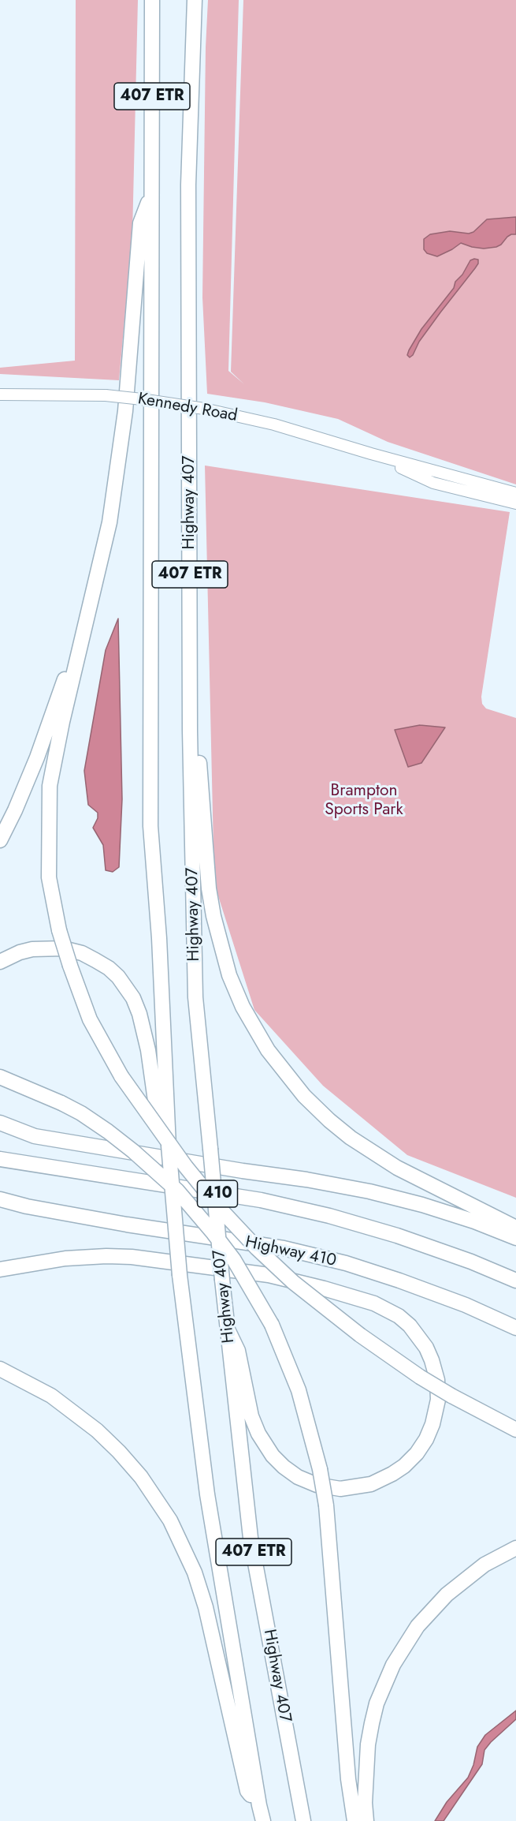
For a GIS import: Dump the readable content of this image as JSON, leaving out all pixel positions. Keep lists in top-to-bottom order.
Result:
{
  "streets": {
    "highway": [
      "407 ETR",
      "Highway 407",
      "410",
      "Highway 410"
    ],
    "main road": ["Kennedy Road"]
  },
  "parks": ["Brampton Sports Park"]
}
